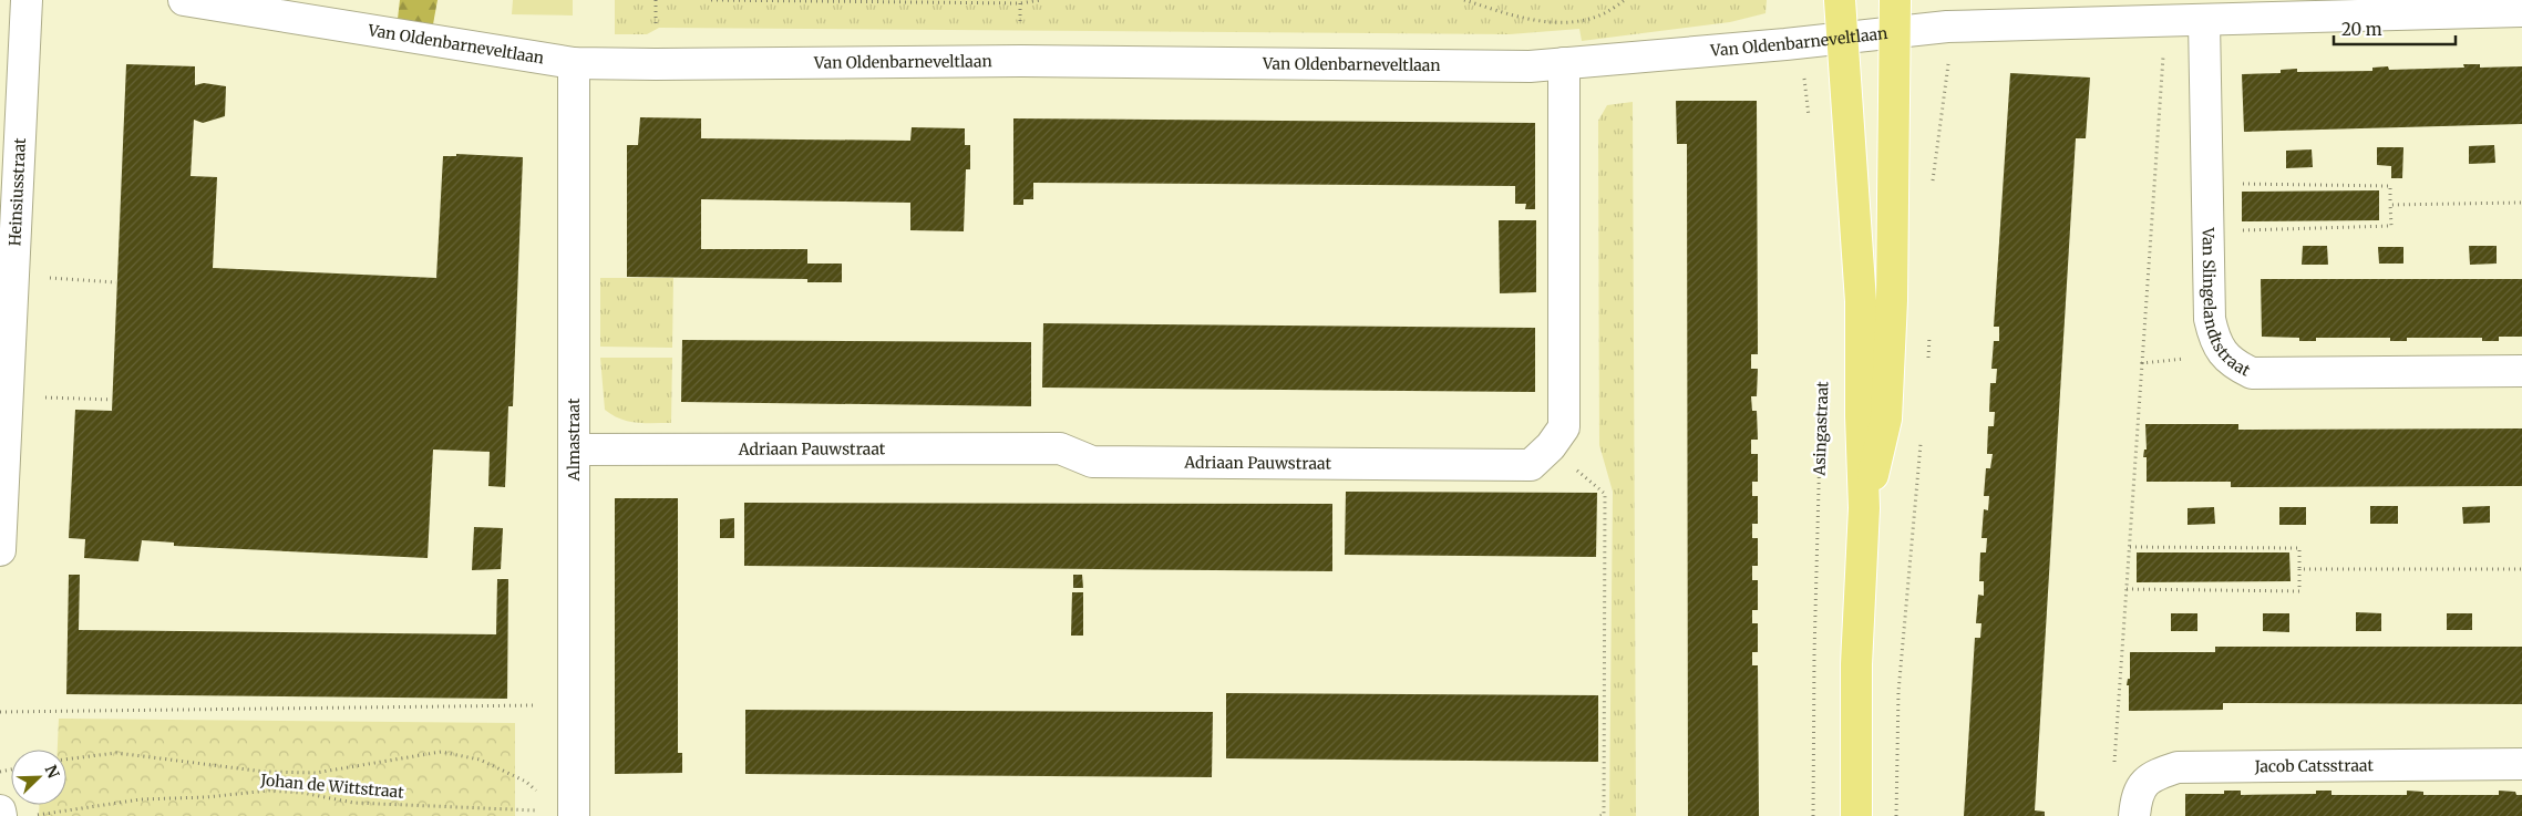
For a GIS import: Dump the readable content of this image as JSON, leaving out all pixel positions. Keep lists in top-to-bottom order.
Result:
{
  "streets": {
    "street": [
      "Van Oldenbarneveltlaan",
      "Heinsiusstraat",
      "Van Slingelandtstraat",
      "Almastraat",
      "Adriaan Pauwstraat",
      "Jacob Catsstraat"
    ],
    "path": ["Asingastraat", "Johan de Wittstraat"]
  },
  "crossings": [
    ["Van Oldenbarneveltlaan", "Van Slingelandtstraat"],
    ["Van Oldenbarneveltlaan", "Almastraat"],
    ["Van Oldenbarneveltlaan", "Adriaan Pauwstraat"],
    ["Almastraat", "Adriaan Pauwstraat"],
    ["Almastraat", "Johan de Wittstraat"]
  ],
  "scale_bar": "20 m",
  "north": "top right"
}
